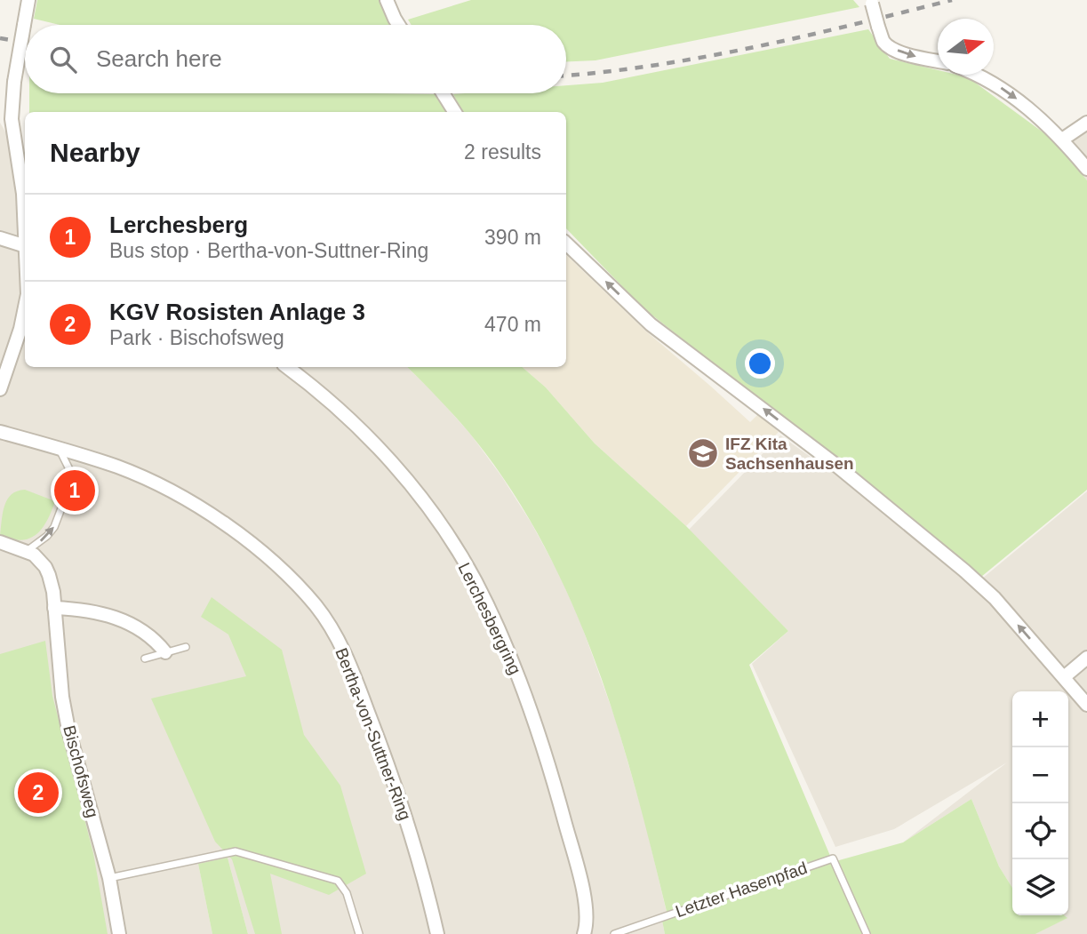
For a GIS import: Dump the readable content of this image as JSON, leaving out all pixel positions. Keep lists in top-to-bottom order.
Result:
{
  "streets": {
    "street": ["Lerchesbergring", "Bertha-von-Suttner-Ring", "Bischofsweg"],
    "lane": ["Letzter Hasenpfad"]
  },
  "places": {
    "school or university": ["IFZ Kita Sachsenhausen"]
  },
  "north": "right",
  "page": {
    "search": "Search here",
    "heading": ["Nearby", "2 results"],
    "list": [
      {
        "mark": "1",
        "name": "Lerchesberg",
        "note": "Bus stop · Bertha-von-Suttner-Ring",
        "value": "390 m"
      },
      {
        "mark": "2",
        "name": "KGV Rosisten Anlage 3",
        "note": "Park · Bischofsweg",
        "value": "470 m"
      }
    ],
    "pins": ["1", "2"],
    "map_buttons": ["+", "−"]
  }
}
